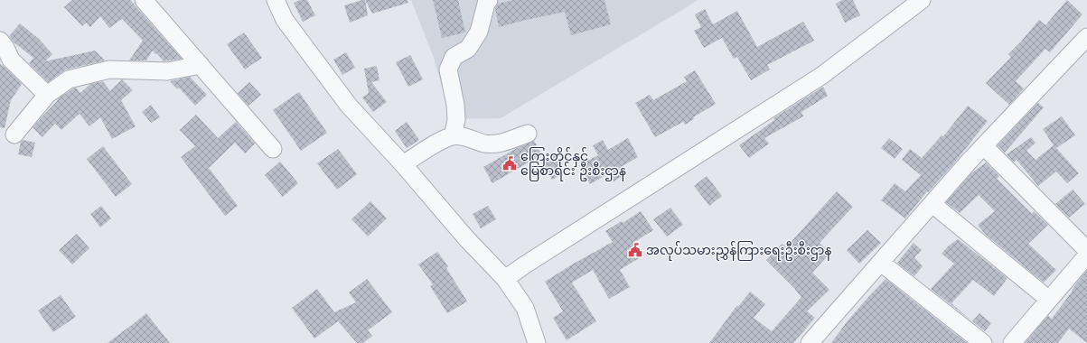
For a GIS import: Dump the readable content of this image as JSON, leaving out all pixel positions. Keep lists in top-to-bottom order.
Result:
{
  "places": {
    "public building": ["ကြေးတိုင်နှင့် မြေစာရင်း ဦးစီးဌာန", "အလုပ်သမားညွှန်ကြားရေးဦးစီးဌာန"]
  }
}
